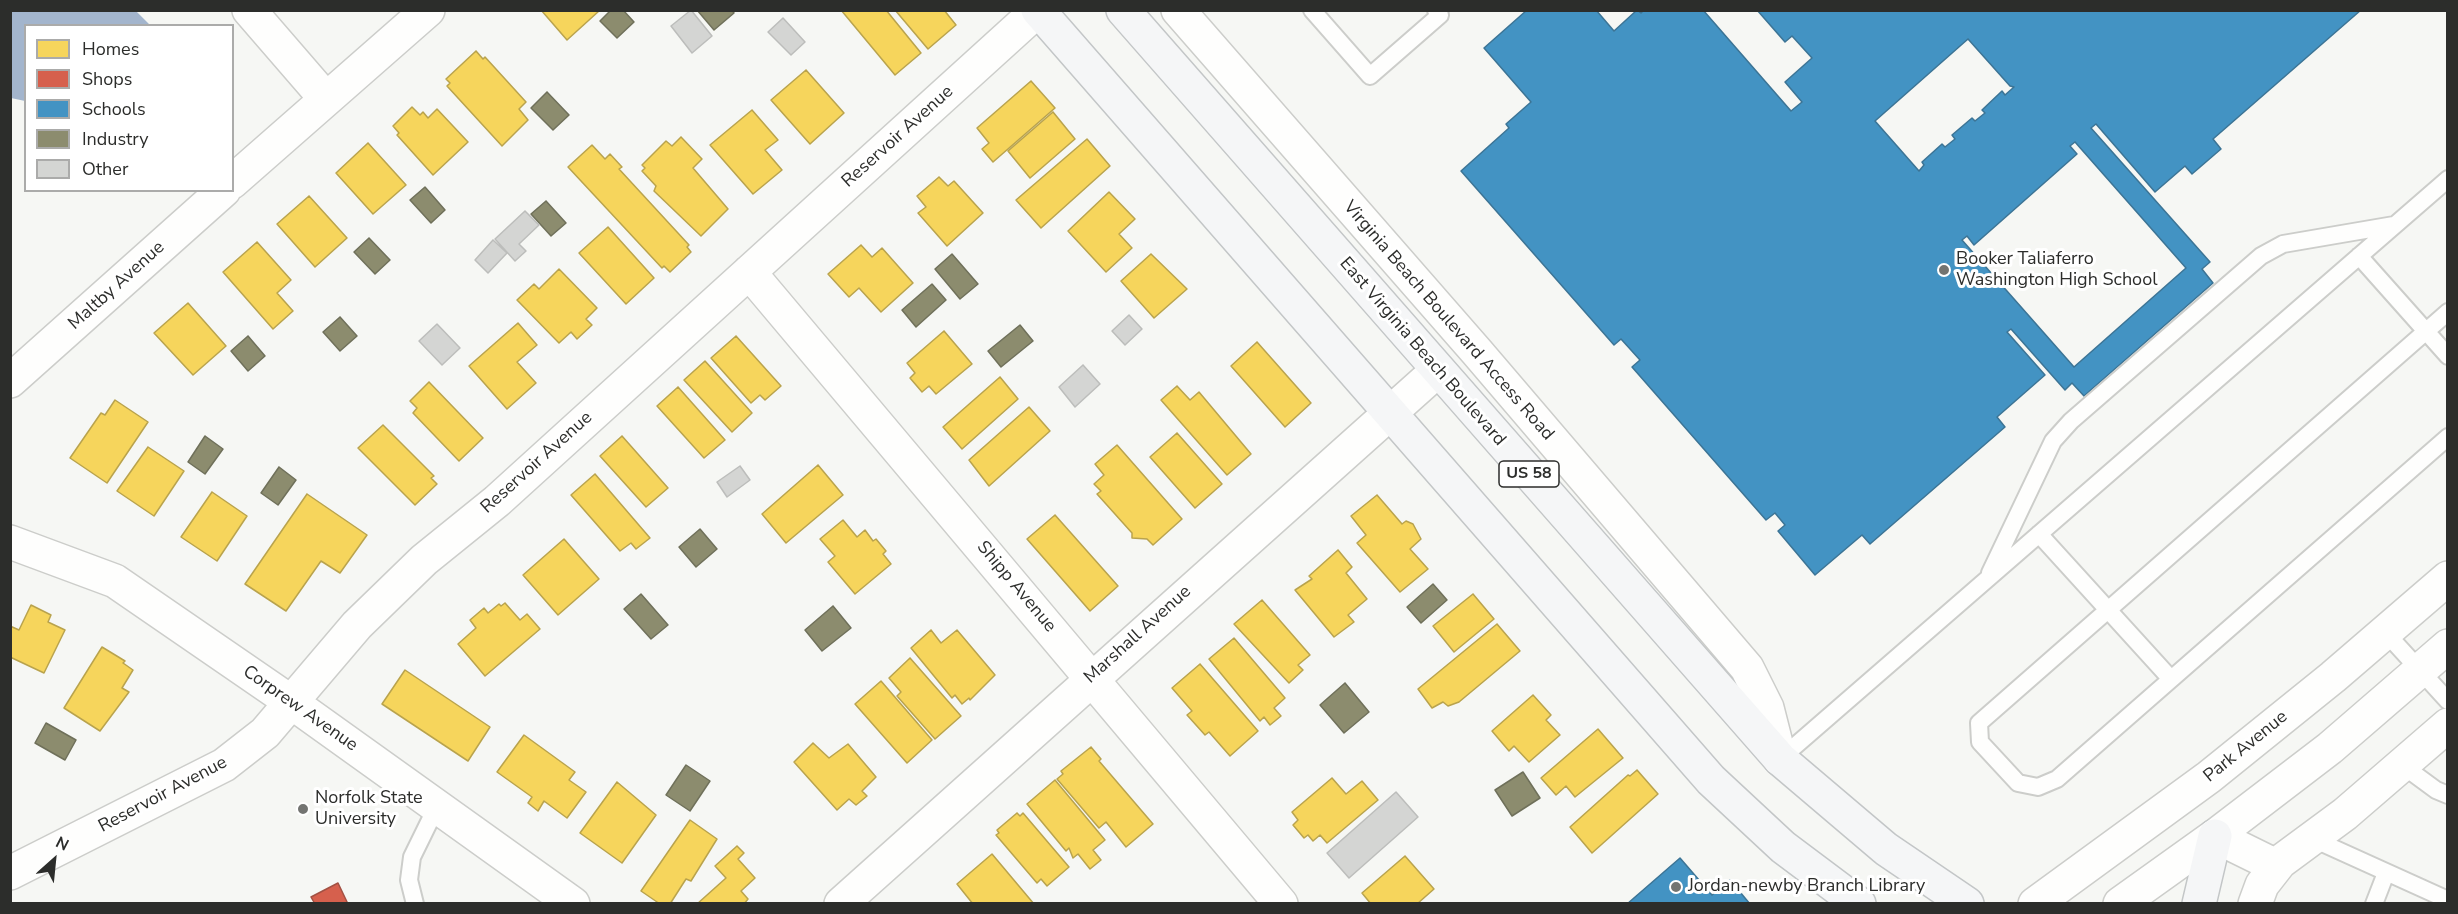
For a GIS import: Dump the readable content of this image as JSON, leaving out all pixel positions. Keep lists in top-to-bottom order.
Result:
{
  "streets": {
    "main road": ["East Virginia Beach Boulevard", "US 58"],
    "street": [
      "Reservoir Avenue",
      "Maltby Avenue",
      "Virginia Beach Boulevard Access Road",
      "Shipp Avenue",
      "Marshall Avenue",
      "Corprew Avenue",
      "Park Avenue"
    ]
  },
  "crossings": [
    ["Reservoir Avenue", "Shipp Avenue"],
    ["Reservoir Avenue", "Corprew Avenue"],
    ["Virginia Beach Boulevard Access Road", "East Virginia Beach Boulevard"],
    ["East Virginia Beach Boulevard", "Marshall Avenue"],
    ["Shipp Avenue", "Marshall Avenue"]
  ],
  "places": ["Booker Taliaferro Washington High School", "Norfolk State University", "Jordan-newby Branch Library"],
  "legend": [
    "Homes",
    "Shops",
    "Schools",
    "Industry",
    "Other"
  ],
  "north": "top right"
}
